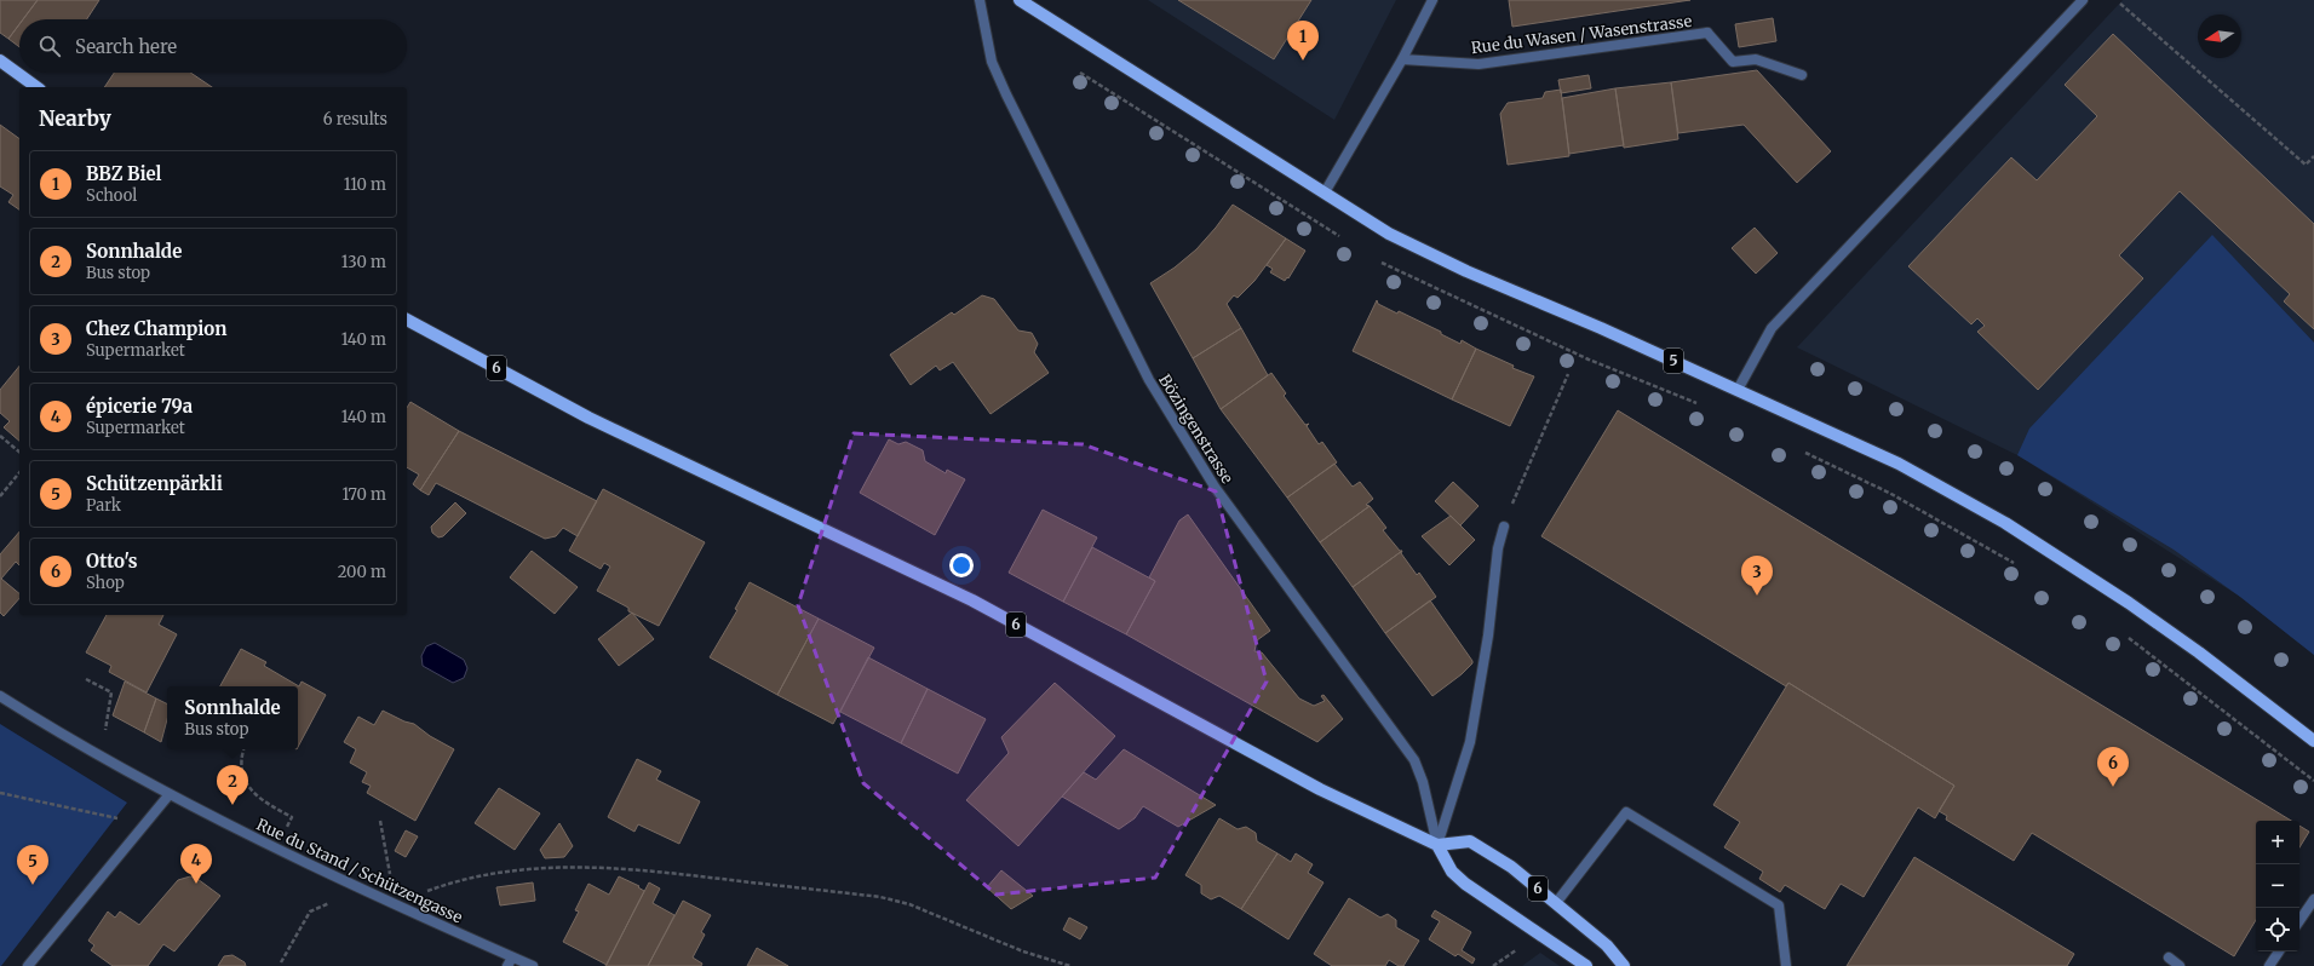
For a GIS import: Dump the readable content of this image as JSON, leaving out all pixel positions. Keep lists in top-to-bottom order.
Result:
{
  "streets": {
    "main road": ["5", "6"],
    "street": ["Rue du Wasen / Wasenstrasse", "Bözingenstrasse", "Rue du Stand / Schützengasse"]
  },
  "crossings": [
    ["6", "Bözingenstrasse"]
  ],
  "north": "left",
  "page": {
    "search": "Search here",
    "pins": [
      "1",
      "3",
      "6",
      "2",
      "4",
      "5"
    ],
    "heading": ["Nearby", "6 results"],
    "list": [
      {
        "mark": "1",
        "name": "BBZ Biel",
        "note": "School",
        "value": "110 m"
      },
      {
        "mark": "2",
        "name": "Sonnhalde",
        "note": "Bus stop",
        "value": "130 m"
      },
      {
        "mark": "3",
        "name": "Chez Champion",
        "note": "Supermarket",
        "value": "140 m"
      },
      {
        "mark": "4",
        "name": "épicerie 79a",
        "note": "Supermarket",
        "value": "140 m"
      },
      {
        "mark": "5",
        "name": "Schützenpärkli",
        "note": "Park",
        "value": "170 m"
      },
      {
        "mark": "6",
        "name": "Otto's",
        "note": "Shop",
        "value": "200 m"
      }
    ],
    "popup": ["Sonnhalde", "Bus stop"],
    "map_buttons": ["+", "−"]
  }
}
